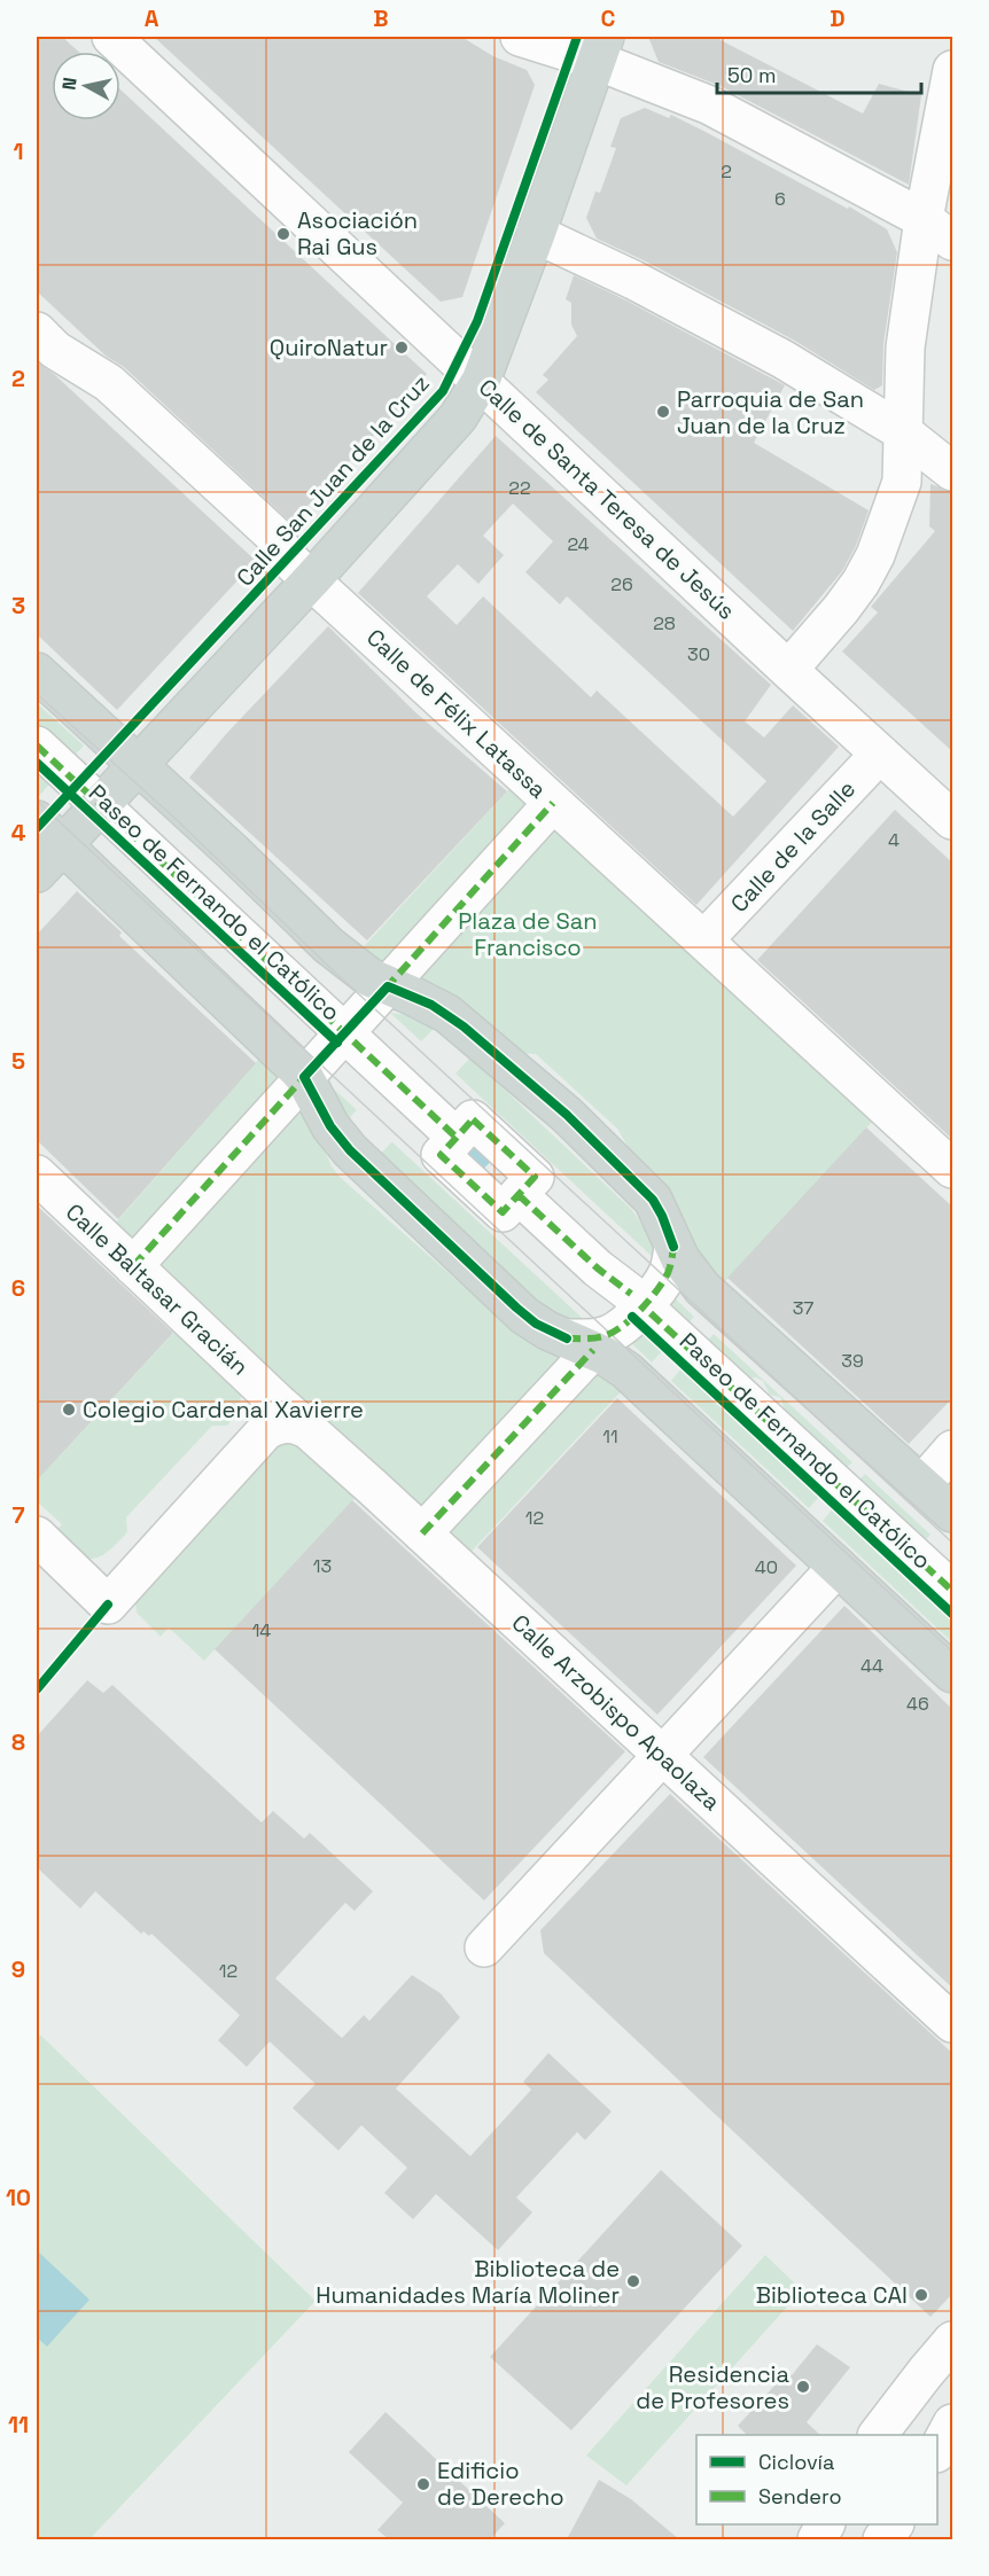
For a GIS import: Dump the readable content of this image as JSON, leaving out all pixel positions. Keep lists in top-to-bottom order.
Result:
{
  "streets": {
    "main road": ["Paseo de Fernando el Católico"],
    "street": [
      "Calle de Santa Teresa de Jesús",
      "Calle de Félix Latassa",
      "Calle de la Salle",
      "Calle Baltasar Gracián",
      "Calle Arzobispo Apaolaza"
    ],
    "cycle path": ["Calle San Juan de la Cruz"]
  },
  "crossings": [
    ["Calle de Santa Teresa de Jesús", "Calle de la Salle"],
    ["Calle de Félix Latassa", "Calle de la Salle"],
    ["Calle Baltasar Gracián", "Calle Arzobispo Apaolaza"]
  ],
  "parks": ["Plaza de San Francisco"],
  "places": [
    "Asociación Rai Gus",
    "QuiroNatur",
    "Parroquia de San Juan de la Cruz",
    "Colegio Cardenal Xavierre",
    "Biblioteca de Humanidades María Moliner",
    "Biblioteca CAI",
    "Residencia de Profesores",
    "Edificio de Derecho"
  ],
  "house_numbers": [
    "2",
    "6",
    "22",
    "24",
    "26",
    "28",
    "30",
    "4",
    "37",
    "39",
    "11",
    "12",
    "13",
    "40",
    "14",
    "44",
    "46",
    "12"
  ],
  "legend": ["Ciclovía", "Sendero"],
  "scale_bar": "50 m",
  "north": "left",
  "grid": {
    "columns": [
      "A",
      "B",
      "C",
      "D"
    ],
    "rows": [
      "1",
      "2",
      "3",
      "4",
      "5",
      "6",
      "7",
      "8",
      "9",
      "10",
      "11"
    ]
  }
}
